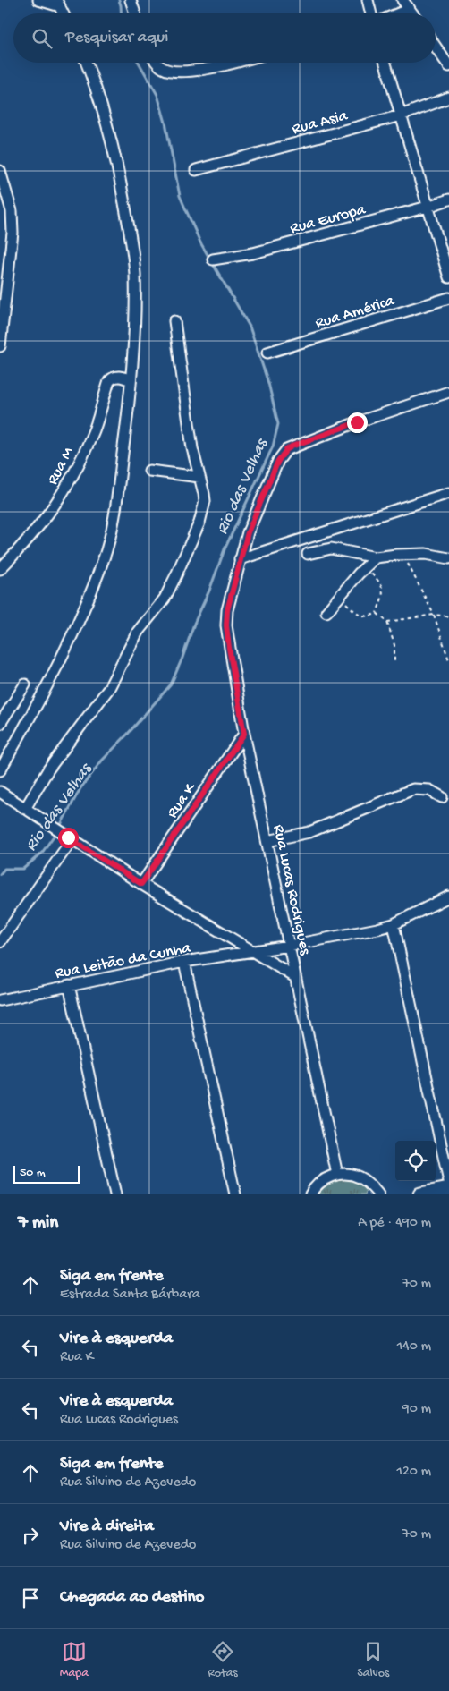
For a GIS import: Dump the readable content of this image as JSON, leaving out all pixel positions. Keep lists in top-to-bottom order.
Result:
{
  "streets": {
    "street": [
      "Rua Asia",
      "Rua Europa",
      "Rua América",
      "Rua M",
      "Rua K",
      "Rua Lucas Rodrigues",
      "Rua Leitão da Cunha"
    ]
  },
  "crossings": [
    ["Rua K", "Rua Lucas Rodrigues"],
    ["Rua Lucas Rodrigues", "Rua Leitão da Cunha"]
  ],
  "water": ["Rio das Velhas"],
  "scale_bar": "50 m",
  "page": {
    "search": "Pesquisar aqui",
    "scale": "50 m",
    "heading": ["7 min", "A pé · 490 m"],
    "list": [
      ["Siga em frente", "Estrada Santa Bárbara", "70 m"],
      ["Vire à esquerda", "Rua K", "140 m"],
      ["Vire à esquerda", "Rua Lucas Rodrigues", "90 m"],
      ["Siga em frente", "Rua Silvino de Azevedo", "120 m"],
      ["Vire à direita", "Rua Silvino de Azevedo", "70 m"],
      "Chegada ao destino"
    ],
    "nav": ["Mapa", "Rotas", "Salvos"]
  }
}
